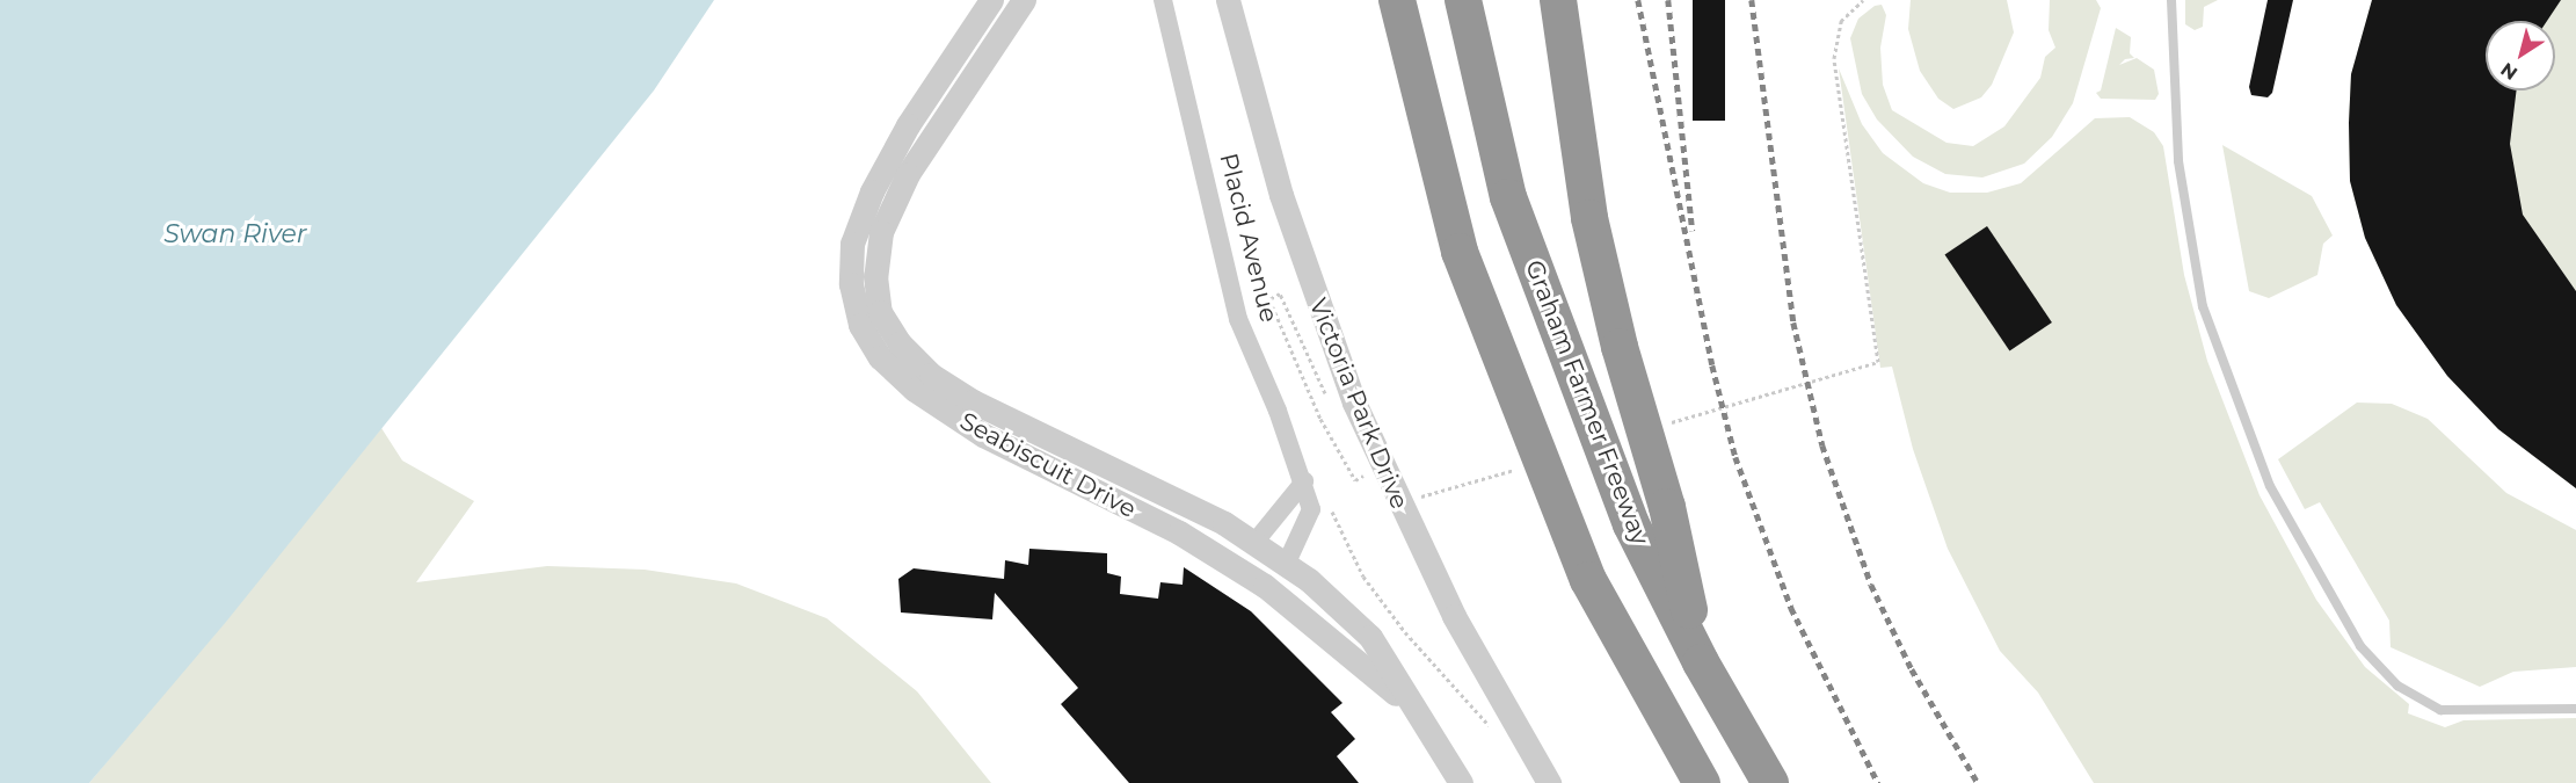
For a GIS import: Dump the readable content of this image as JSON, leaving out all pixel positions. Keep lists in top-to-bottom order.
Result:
{
  "streets": {
    "highway": ["Graham Farmer Freeway"],
    "street": ["Placid Avenue", "Victoria Park Drive", "Seabiscuit Drive"]
  },
  "crossings": [
    ["Placid Avenue", "Seabiscuit Drive"]
  ],
  "water": ["Swan River"],
  "north": "bottom left"
}
